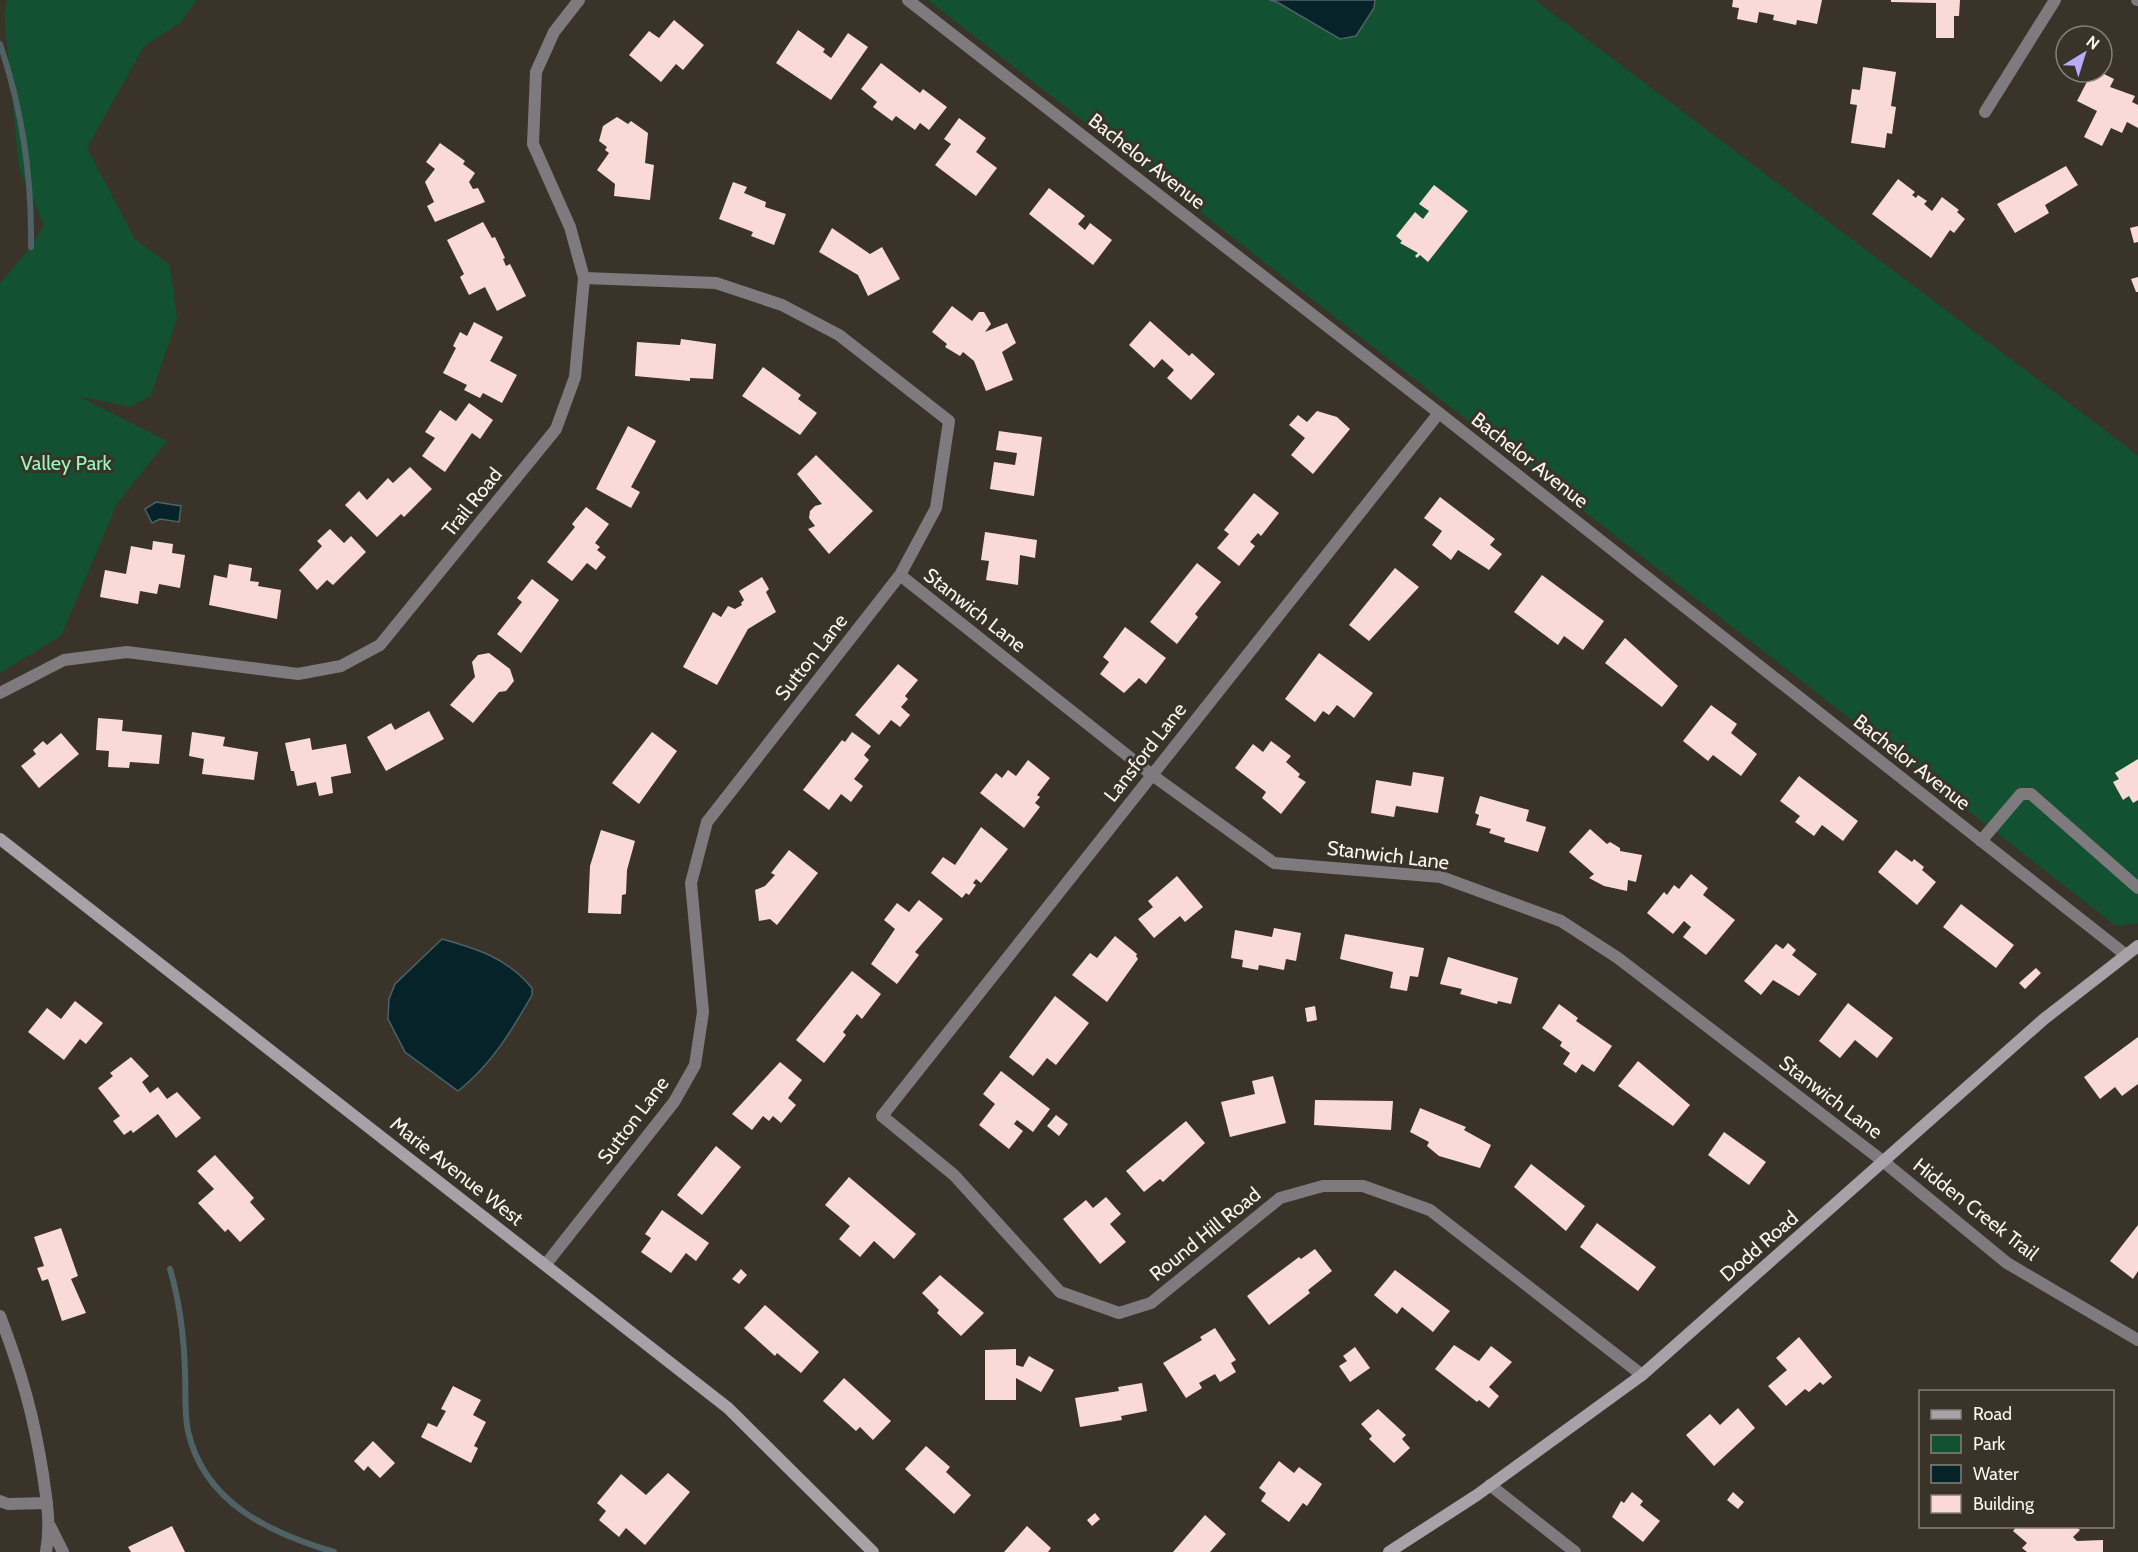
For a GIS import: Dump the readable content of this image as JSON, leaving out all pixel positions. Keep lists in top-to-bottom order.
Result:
{
  "streets": {
    "street": [
      "Bachelor Avenue",
      "Trail Road",
      "Stanwich Lane",
      "Sutton Lane",
      "Lansford Lane",
      "Marie Avenue West",
      "Hidden Creek Trail",
      "Round Hill Road",
      "Dodd Road"
    ]
  },
  "crossings": [
    ["Bachelor Avenue", "Lansford Lane"],
    ["Bachelor Avenue", "Dodd Road"],
    ["Trail Road", "Sutton Lane"],
    ["Stanwich Lane", "Sutton Lane"],
    ["Stanwich Lane", "Lansford Lane"],
    ["Stanwich Lane", "Hidden Creek Trail"],
    ["Stanwich Lane", "Dodd Road"],
    ["Sutton Lane", "Marie Avenue West"],
    ["Lansford Lane", "Round Hill Road"],
    ["Hidden Creek Trail", "Dodd Road"],
    ["Round Hill Road", "Dodd Road"]
  ],
  "parks": ["Valley Park"],
  "legend": [
    "Road",
    "Park",
    "Water",
    "Building"
  ],
  "north": "top right"
}
